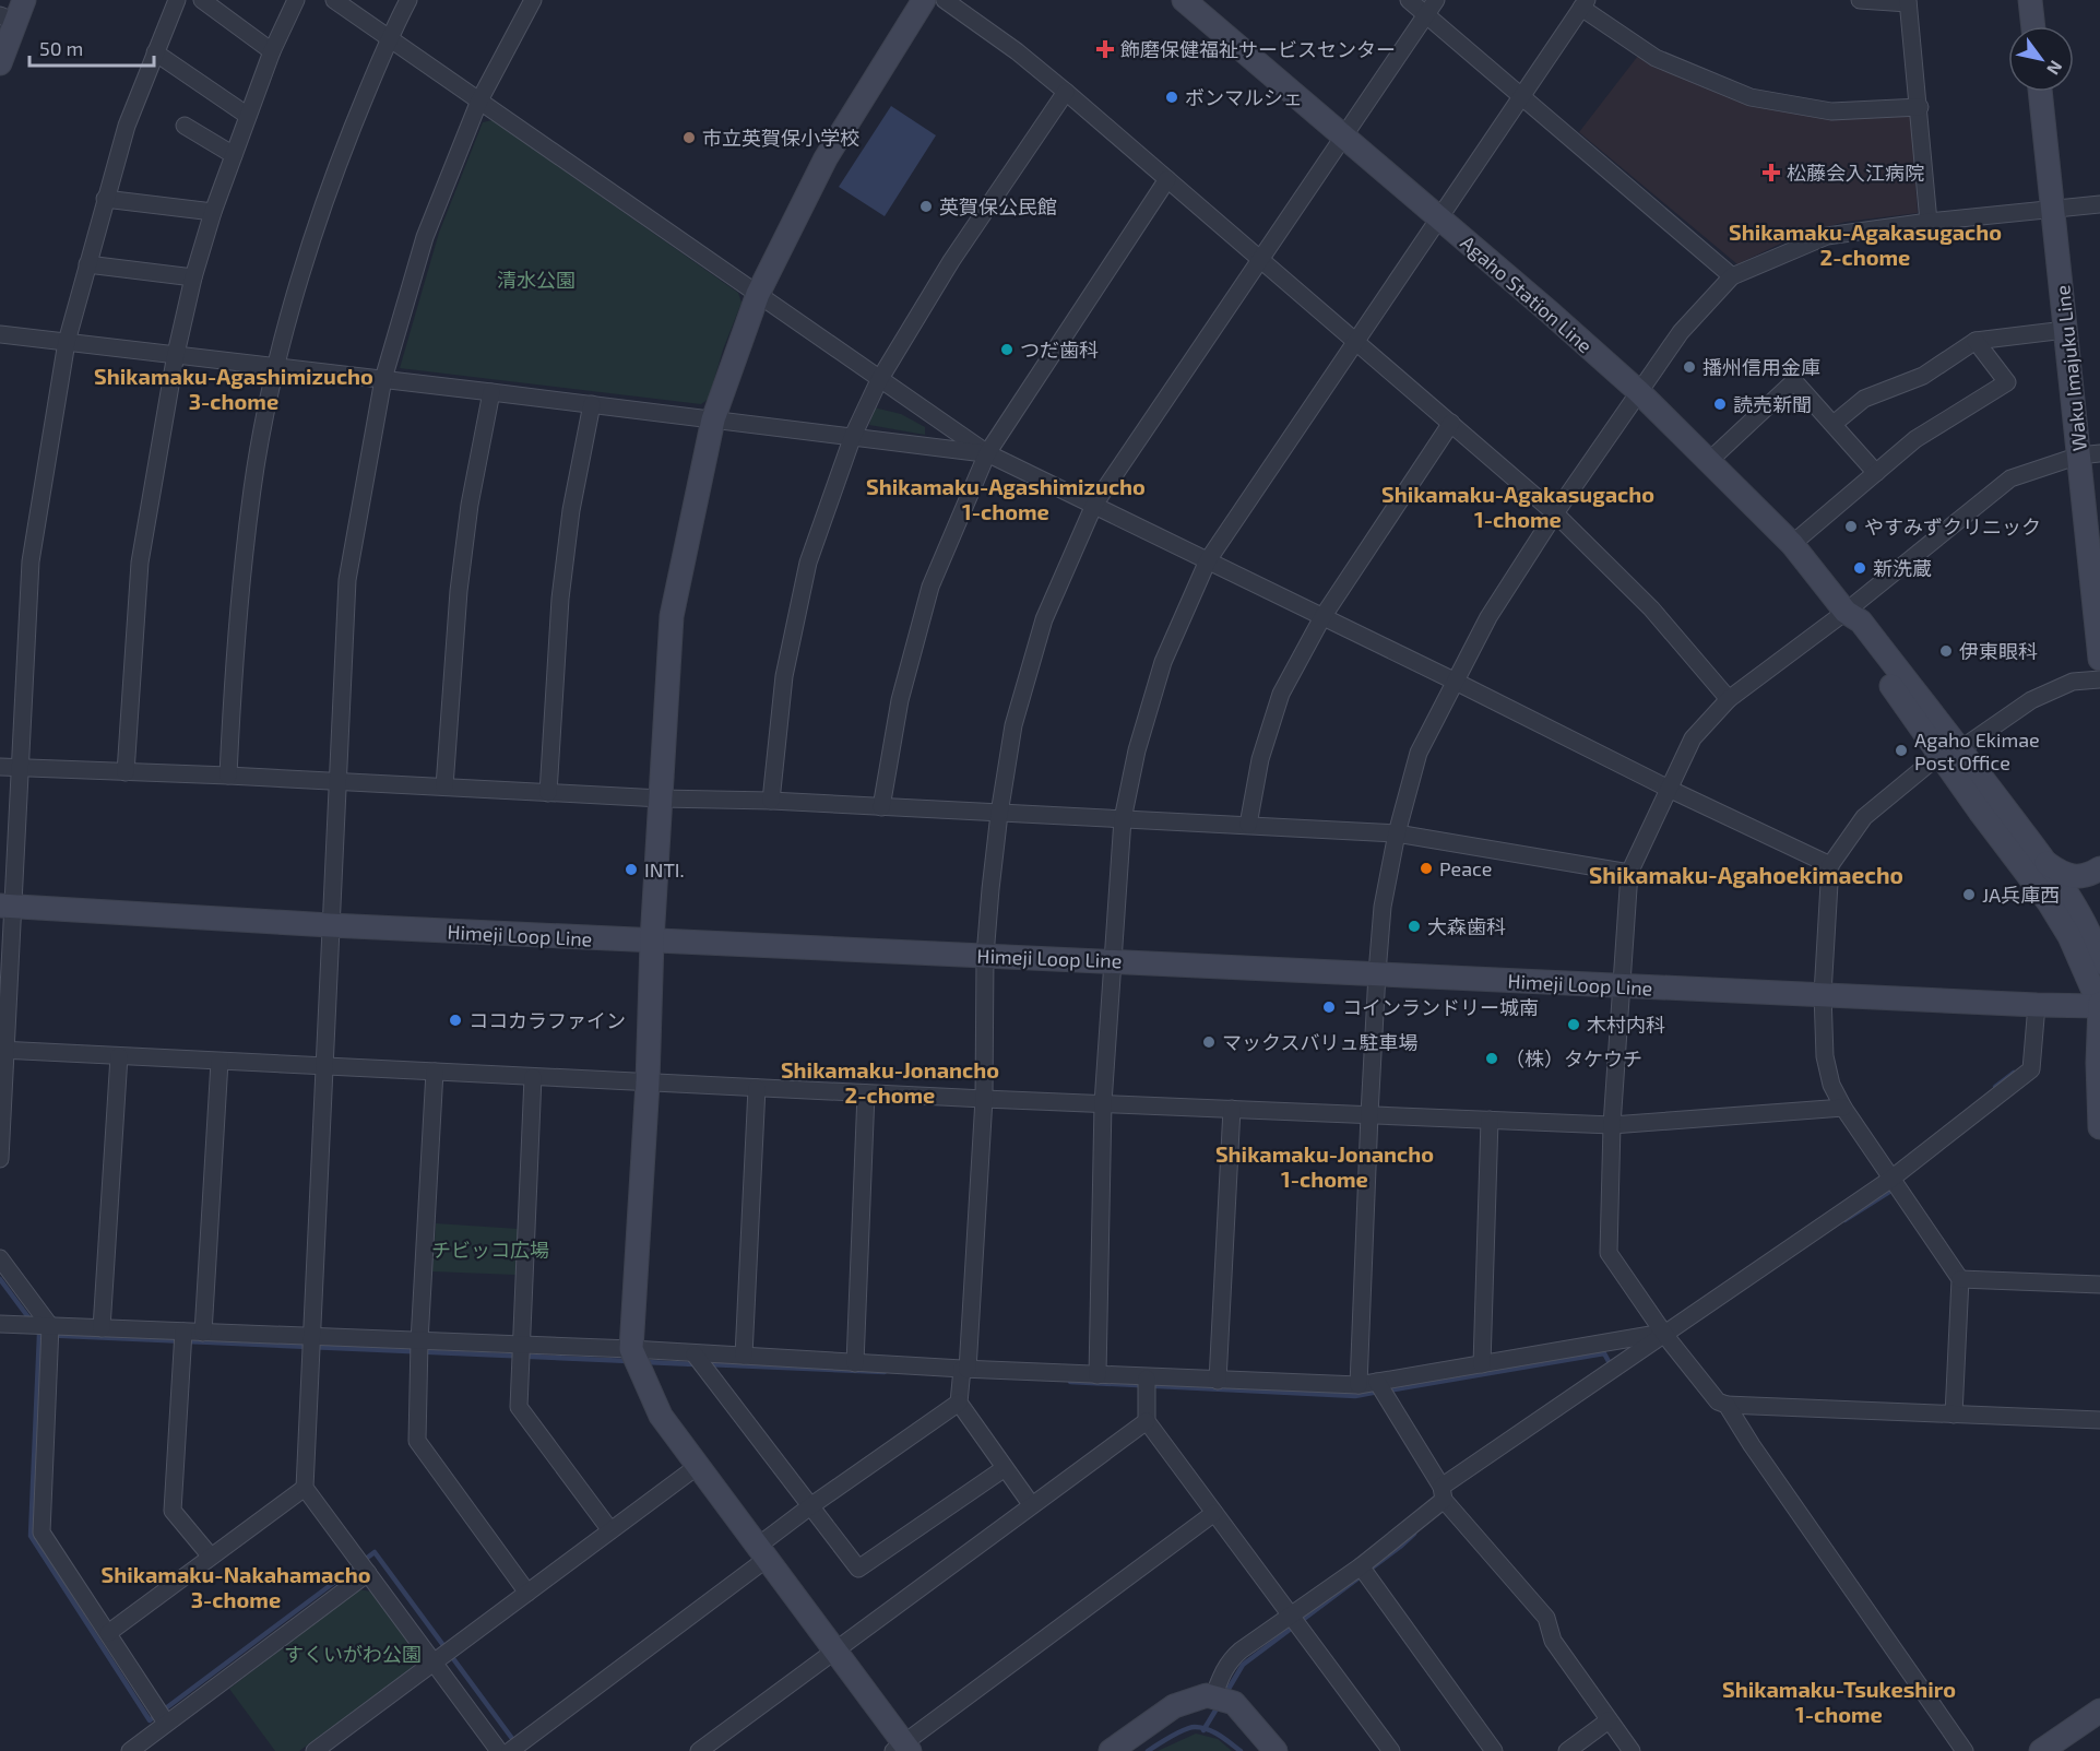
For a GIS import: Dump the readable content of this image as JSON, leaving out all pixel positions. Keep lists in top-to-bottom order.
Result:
{
  "streets": {
    "main road": ["Agaho Station Line", "Waku Imajuku Line", "Himeji Loop Line"]
  },
  "crossings": [
    ["Agaho Station Line", "Himeji Loop Line"]
  ],
  "districts": [
    "Shikamaku-Agakasugacho 2-chome",
    "Shikamaku-Agashimizucho 3-chome",
    "Shikamaku-Agashimizucho 1-chome",
    "Shikamaku-Agakasugacho 1-chome",
    "Shikamaku-Agahoekimaecho",
    "Shikamaku-Jonancho 2-chome",
    "Shikamaku-Jonancho 1-chome",
    "Shikamaku-Nakahamacho 3-chome",
    "Shikamaku-Tsukeshiro 1-chome"
  ],
  "parks": ["清水公園", "チビッコ広場", "すくいがわ公園"],
  "places": {
    "health": ["飾磨保健福祉サービスセンター", "松藤会入江病院"],
    "other": [
      "ボンマルシェ",
      "市立英賀保小学校",
      "英賀保公民館",
      "つだ歯科",
      "播州信用金庫",
      "読売新聞",
      "やすみずクリニック",
      "新洗蔵",
      "伊東眼科",
      "Agaho Ekimae Post Office",
      "Peace",
      "INTI.",
      "JA兵庫西",
      "大森歯科",
      "コインランドリー城南",
      "ココカラファイン",
      "木村内科",
      "マックスバリュ駐車場",
      "（株）タケウチ"
    ]
  },
  "scale_bar": "50 m",
  "north": "bottom right"
}
